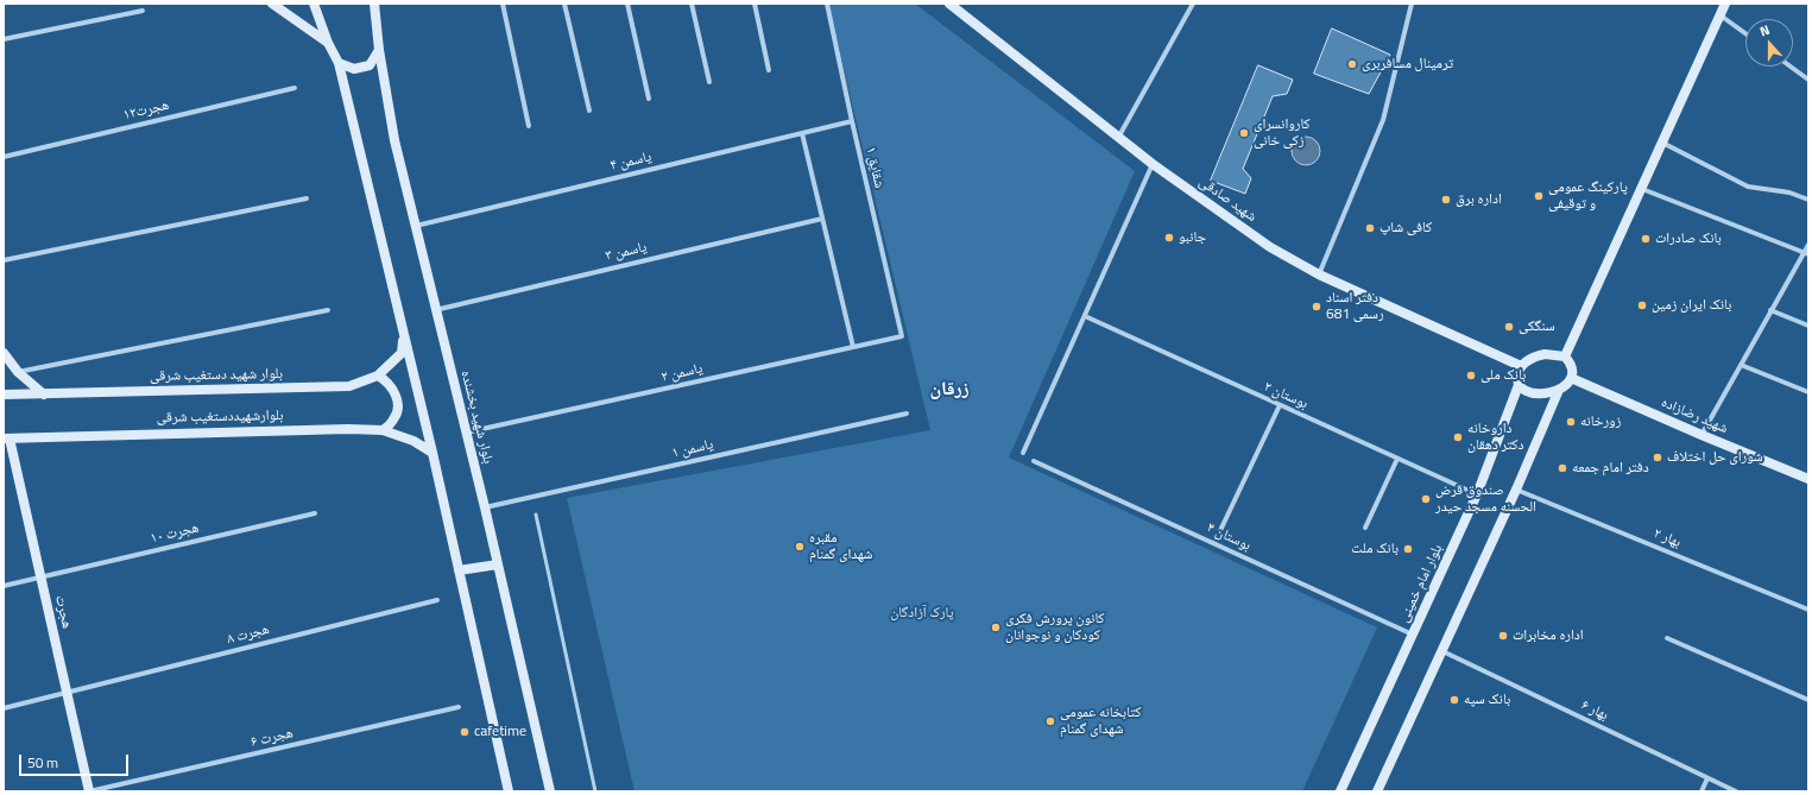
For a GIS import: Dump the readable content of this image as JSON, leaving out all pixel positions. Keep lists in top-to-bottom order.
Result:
{
  "streets": {
    "main road": [
      "شهید صادقی",
      "بلوار شهید دستغیب شرقی",
      "شهید رضازاده",
      "بلوارشهیددستغیب شرقی",
      "بلوار شهید بخشنده",
      "بلوار امام خمینی",
      "هجرت"
    ],
    "street": [
      "هجرت۱۲",
      "یاسمن ۴",
      "شقایق ۱",
      "یاسمن ۳",
      "یاسمن ۲",
      "بوستان ۲",
      "یاسمن ۱",
      "هجرت ۱۰",
      "بوستان ۴",
      "بهار ۲",
      "هجرت ۸",
      "بهار ۶",
      "هجرت ۶"
    ]
  },
  "crossings": [
    ["یاسمن ۴", "شقایق ۱"],
    ["یاسمن ۴", "بلوار شهید بخشنده"],
    ["شقایق ۱", "یاسمن ۲"],
    ["شهید صادقی", "شهید رضازاده"],
    ["شهید صادقی", "بلوار امام خمینی"],
    ["یاسمن ۳", "بلوار شهید بخشنده"],
    ["یاسمن ۲", "بلوار شهید بخشنده"],
    ["بوستان ۲", "بلوار امام خمینی"],
    ["شهید رضازاده", "بلوار امام خمینی"],
    ["بلوارشهیددستغیب شرقی", "هجرت"],
    ["بلوار شهید بخشنده", "یاسمن ۱"],
    ["هجرت ۱۰", "هجرت"],
    ["بوستان ۴", "بلوار امام خمینی"],
    ["هجرت", "هجرت ۸"],
    ["هجرت", "هجرت ۶"]
  ],
  "districts": ["زرقان"],
  "parks": ["پارک آزادگان"],
  "places": [
    "ترمینال مسافربری",
    "کاروانسرای زکی خانی",
    "پارکینگ عمومی و توقیفی",
    "اداره برق",
    "کافی شاپ",
    "جانبو",
    "بانک صادرات",
    "بانک ایران زمین",
    "دفتر اسناد رسمی 681",
    "سنگکی",
    "بانک ملی",
    "زورخانه",
    "داروخانه دکتر دهقان",
    "شورای حل اختلاف",
    "دفتر امام جمعه",
    "صندوق قرض الحسنه مسجد حیدر",
    "مقبره شهدای گمنام",
    "بانک ملت",
    "کانون پرورش فکری کودکان و نوجوانان",
    "اداره مخابرات",
    "بانک سپه",
    "کتابخانه عمومی شهدای گمنام",
    "cafetime"
  ],
  "scale_bar": "50 m",
  "north": "top"
}
